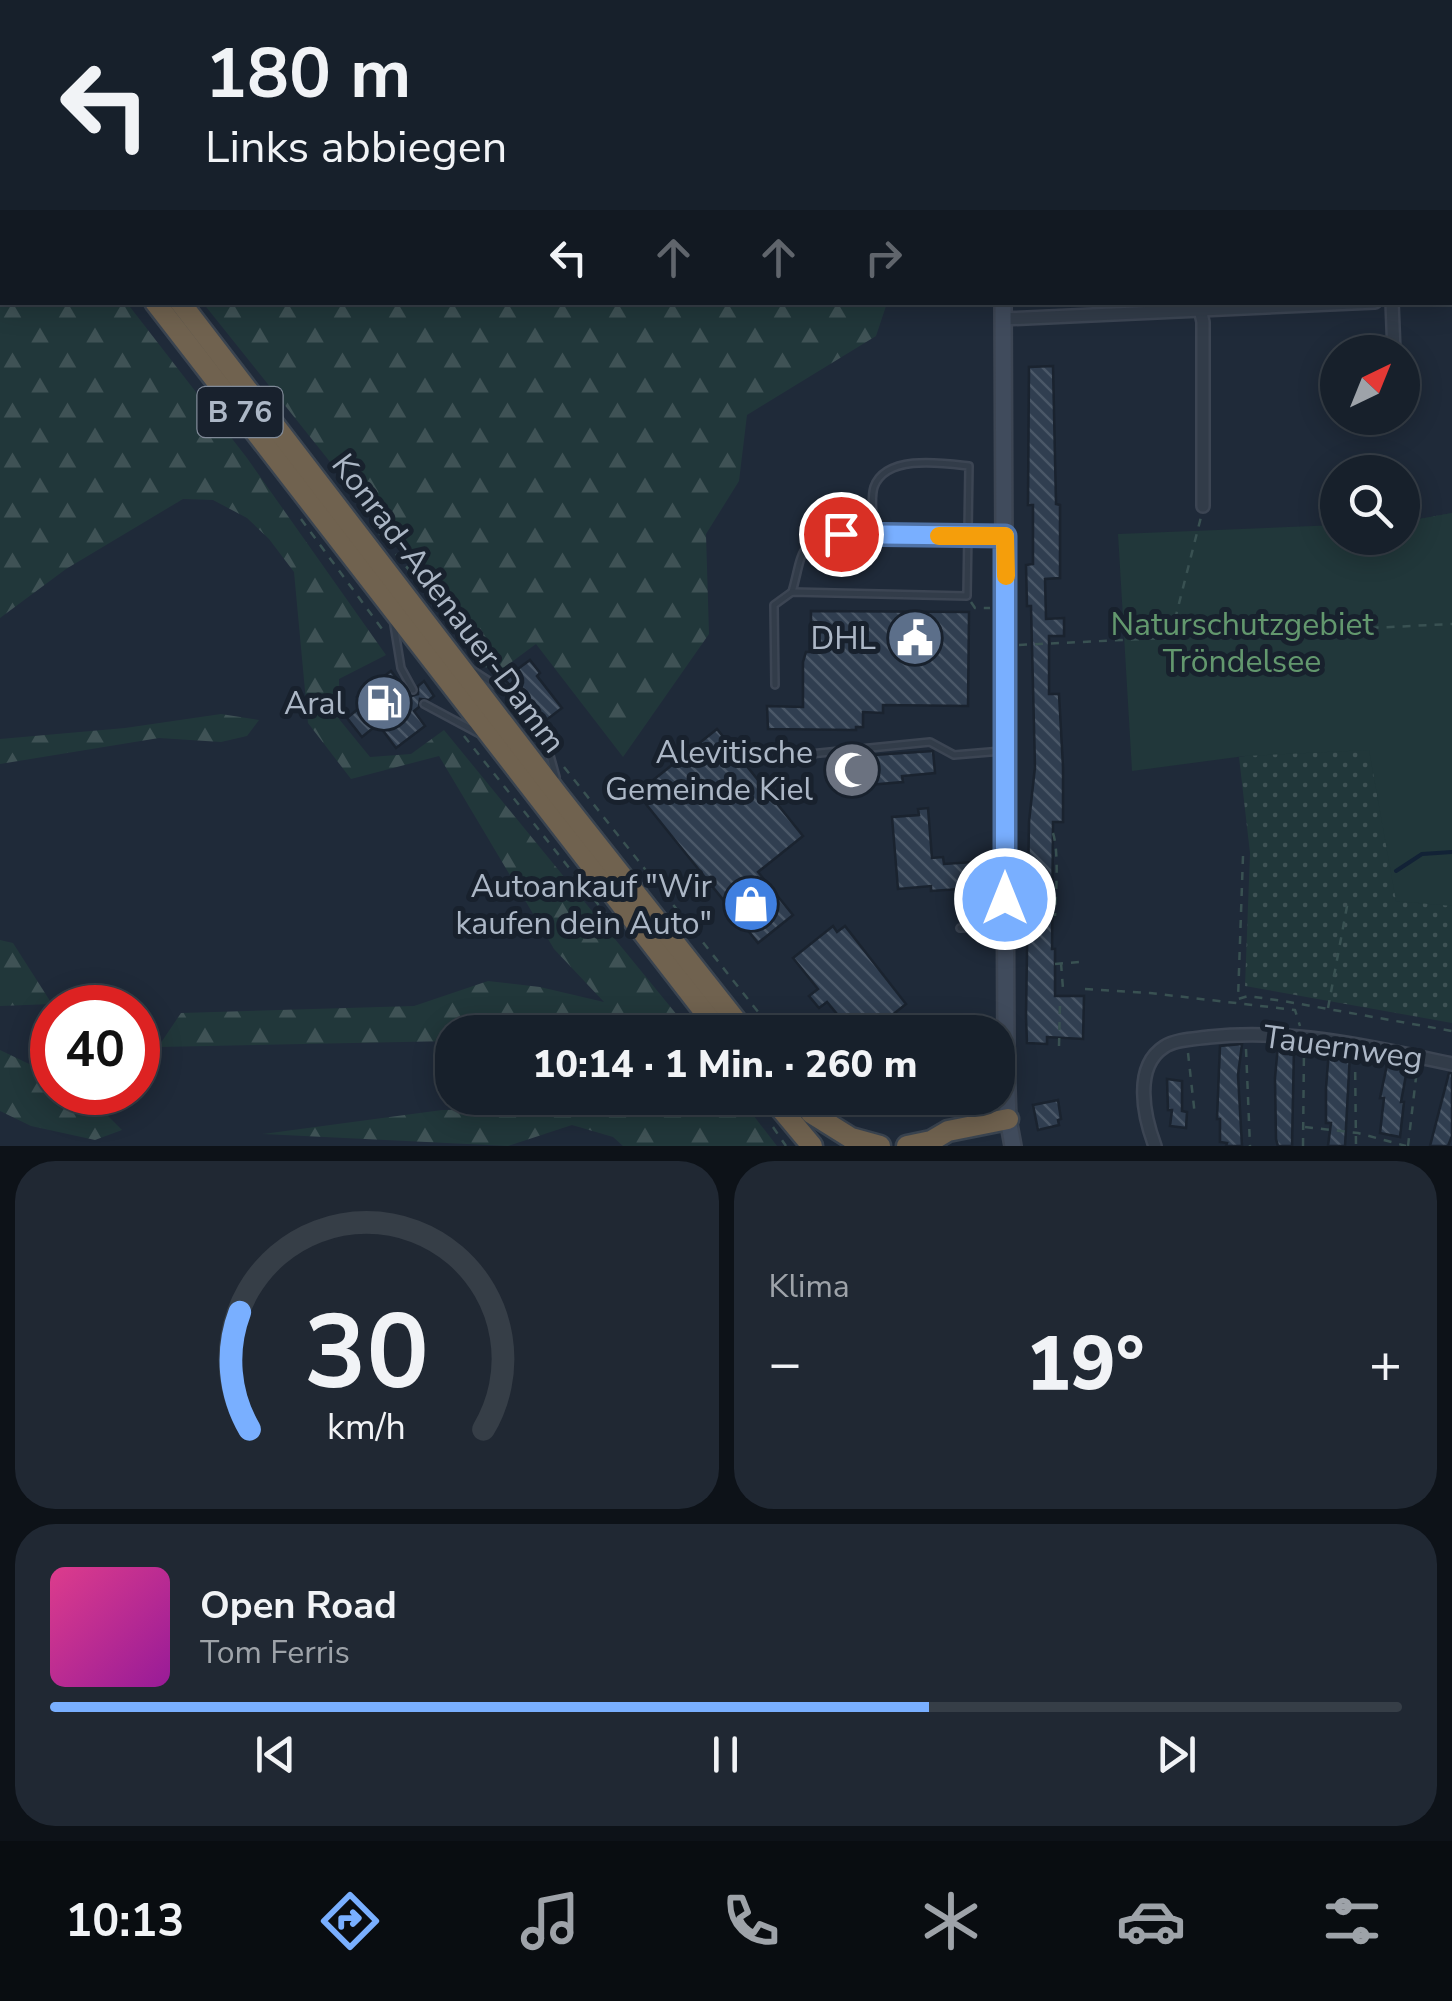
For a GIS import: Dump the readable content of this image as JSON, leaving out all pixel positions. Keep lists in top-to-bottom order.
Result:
{
  "streets": {
    "highway": ["B 76", "Konrad-Adenauer-Damm"],
    "street": ["Tauernweg"]
  },
  "parks": ["Naturschutzgebiet Tröndelsee"],
  "places": {
    "public building": ["DHL"],
    "fuel station": ["Aral"],
    "mosque": ["Alevitische Gemeinde Kiel"],
    "shop": ["Autoankauf \"Wir kaufen dein Auto\""]
  },
  "north": "top right",
  "page": {
    "turn": ["180 m", "Links abbiegen"],
    "limit": "40",
    "trip": "10:14 · 1 Min. · 260 m",
    "tile": "Klima",
    "heat": ["−", "19°", "+"],
    "song": ["Open Road", "Tom Ferris"],
    "tabs": "10:13",
    "gauge": ["30", "km/h"]
  }
}
